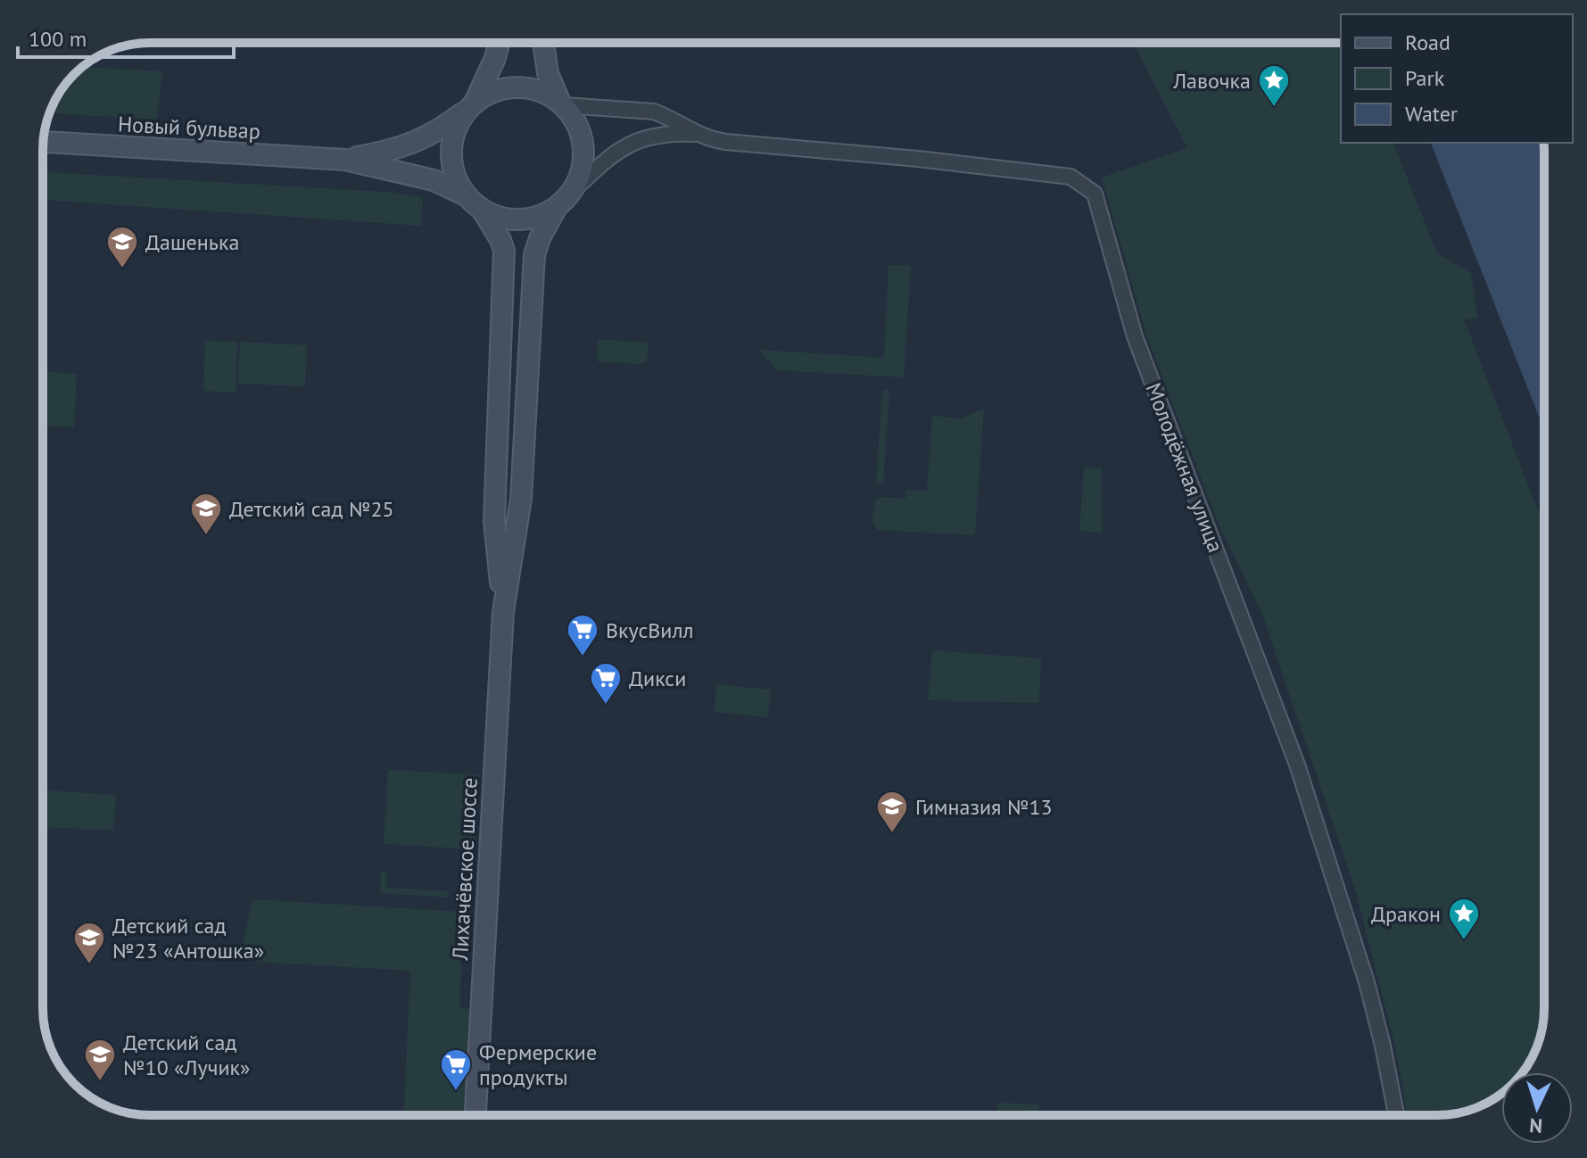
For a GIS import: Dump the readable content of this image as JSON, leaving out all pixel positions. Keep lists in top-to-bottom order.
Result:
{
  "streets": {
    "main road": ["Новый бульвар", "Лихачёвское шоссе"],
    "street": ["Молодёжная улица"]
  },
  "crossings": [
    ["Новый бульвар", "Молодёжная улица"],
    ["Новый бульвар", "Лихачёвское шоссе"],
    ["Молодёжная улица", "Лихачёвское шоссе"]
  ],
  "places": {
    "place": ["Лавочка", "Дракон"],
    "school or university": [
      "Дашенька",
      "Детский сад №25",
      "Гимназия №13",
      "Детский сад №23 «Антошка»",
      "Детский сад №10 «Лучик»"
    ],
    "supermarket": ["ВкусВилл", "Дикси", "Фермерские продукты"]
  },
  "legend": ["Road", "Park", "Water"],
  "scale_bar": "100 m",
  "north": "bottom"
}
